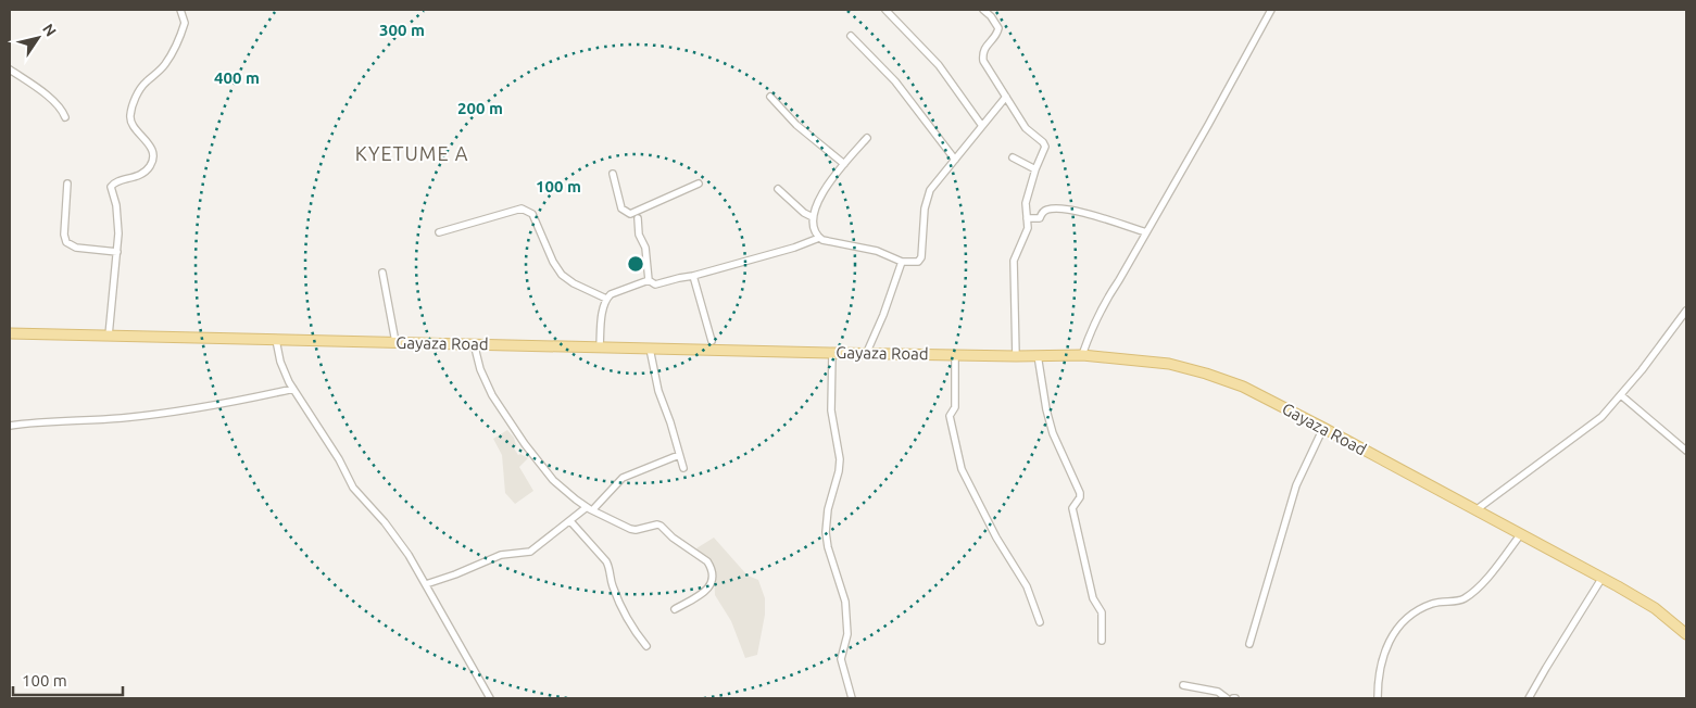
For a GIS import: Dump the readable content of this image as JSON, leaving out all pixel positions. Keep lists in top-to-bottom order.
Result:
{
  "streets": {
    "main road": ["Gayaza Road"]
  },
  "districts": ["KYETUME A"],
  "scale_bar": "100 m",
  "north": "top right",
  "rings": [
    "300 m",
    "400 m",
    "200 m",
    "100 m"
  ]
}
